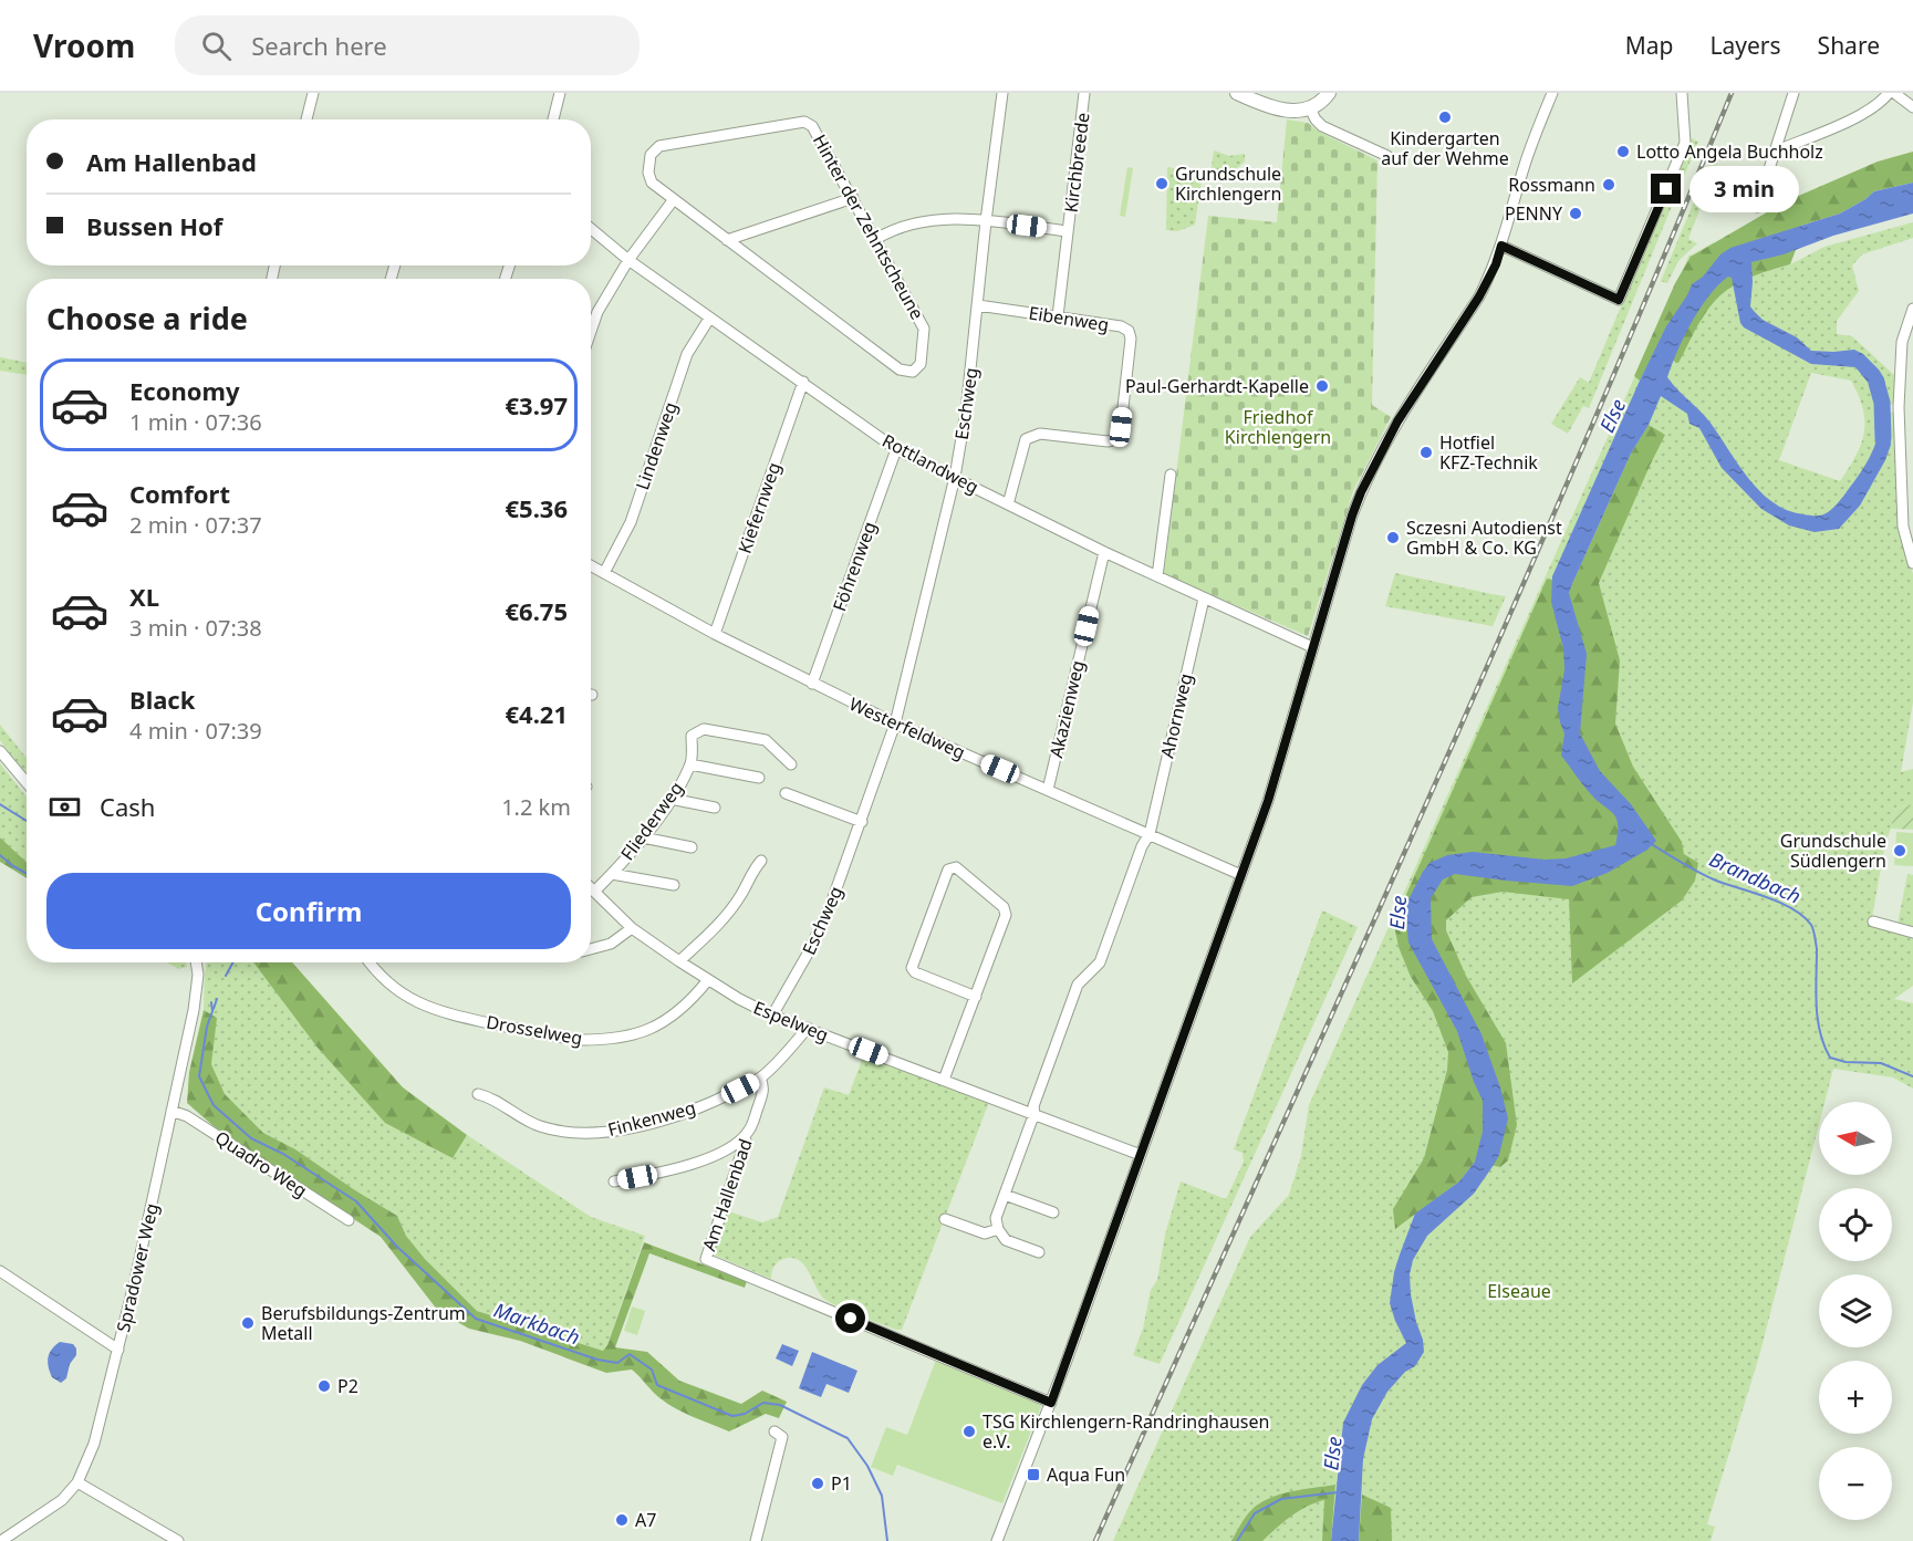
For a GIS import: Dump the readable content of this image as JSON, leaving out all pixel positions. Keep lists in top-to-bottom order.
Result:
{
  "streets": {
    "street": [
      "Kirchbreede",
      "Hinter der Zehntscheune",
      "Eibenweg",
      "Eschweg",
      "Lindenweg",
      "Rottlandweg",
      "Kiefernweg",
      "Föhrenweg",
      "Akazienweg",
      "Ahornweg",
      "Westerfeldweg",
      "Fliederweg",
      "Espelweg",
      "Drosselweg",
      "Finkenweg",
      "Quadro Weg",
      "Am Hallenbad",
      "Spradower Weg"
    ]
  },
  "crossings": [
    ["Kirchbreede", "Hinter der Zehntscheune"],
    ["Kirchbreede", "Eibenweg"],
    ["Kirchbreede", "Eschweg"],
    ["Eibenweg", "Eschweg"],
    ["Eibenweg", "Rottlandweg"],
    ["Eschweg", "Rottlandweg"],
    ["Eschweg", "Westerfeldweg"],
    ["Eschweg", "Espelweg"],
    ["Lindenweg", "Rottlandweg"],
    ["Lindenweg", "Westerfeldweg"],
    ["Rottlandweg", "Kiefernweg"],
    ["Rottlandweg", "Föhrenweg"],
    ["Rottlandweg", "Akazienweg"],
    ["Rottlandweg", "Ahornweg"],
    ["Kiefernweg", "Westerfeldweg"],
    ["Föhrenweg", "Westerfeldweg"],
    ["Akazienweg", "Westerfeldweg"],
    ["Ahornweg", "Westerfeldweg"],
    ["Ahornweg", "Espelweg"],
    ["Fliederweg", "Espelweg"],
    ["Espelweg", "Drosselweg"],
    ["Espelweg", "Finkenweg"],
    ["Finkenweg", "Am Hallenbad"],
    ["Quadro Weg", "Spradower Weg"]
  ],
  "water": ["Else", "Brandbach", "Markbach"],
  "parks": ["Friedhof Kirchlengern", "Elseaue"],
  "places": {
    "other": [
      "Kindergarten auf der Wehme",
      "Lotto Angela Buchholz",
      "Grundschule Kirchlengern",
      "Rossmann",
      "PENNY",
      "Paul-Gerhardt-Kapelle",
      "Hotfiel KFZ-Technik",
      "Sczesni Autodienst GmbH & Co. KG",
      "Grundschule Südlengern",
      "Berufsbildungs-Zentrum Metall",
      "P2",
      "TSG Kirchlengern-Randringhausen e.V.",
      "P1",
      "A7"
    ],
    "transit": ["Aqua Fun"]
  },
  "north": "left",
  "page": {
    "header": "Vroom",
    "search": "Search here",
    "nav": ["Map", "Layers", "Share"],
    "banner": ["Am Hallenbad", "Bussen Hof"],
    "bubble": "3 min",
    "heading": "Choose a ride",
    "list": [
      {
        "name": "Economy",
        "note": "1 min · 07:36",
        "value": "€3.97"
      },
      {
        "name": "Comfort",
        "note": "2 min · 07:37",
        "value": "€5.36"
      },
      {
        "name": "XL",
        "note": "3 min · 07:38",
        "value": "€6.75"
      },
      {
        "name": "Black",
        "note": "4 min · 07:39",
        "value": "€4.21"
      }
    ],
    "pay": ["Cash", "1.2 km"],
    "buttons": "Confirm",
    "map_buttons": ["+", "−"]
  }
}
